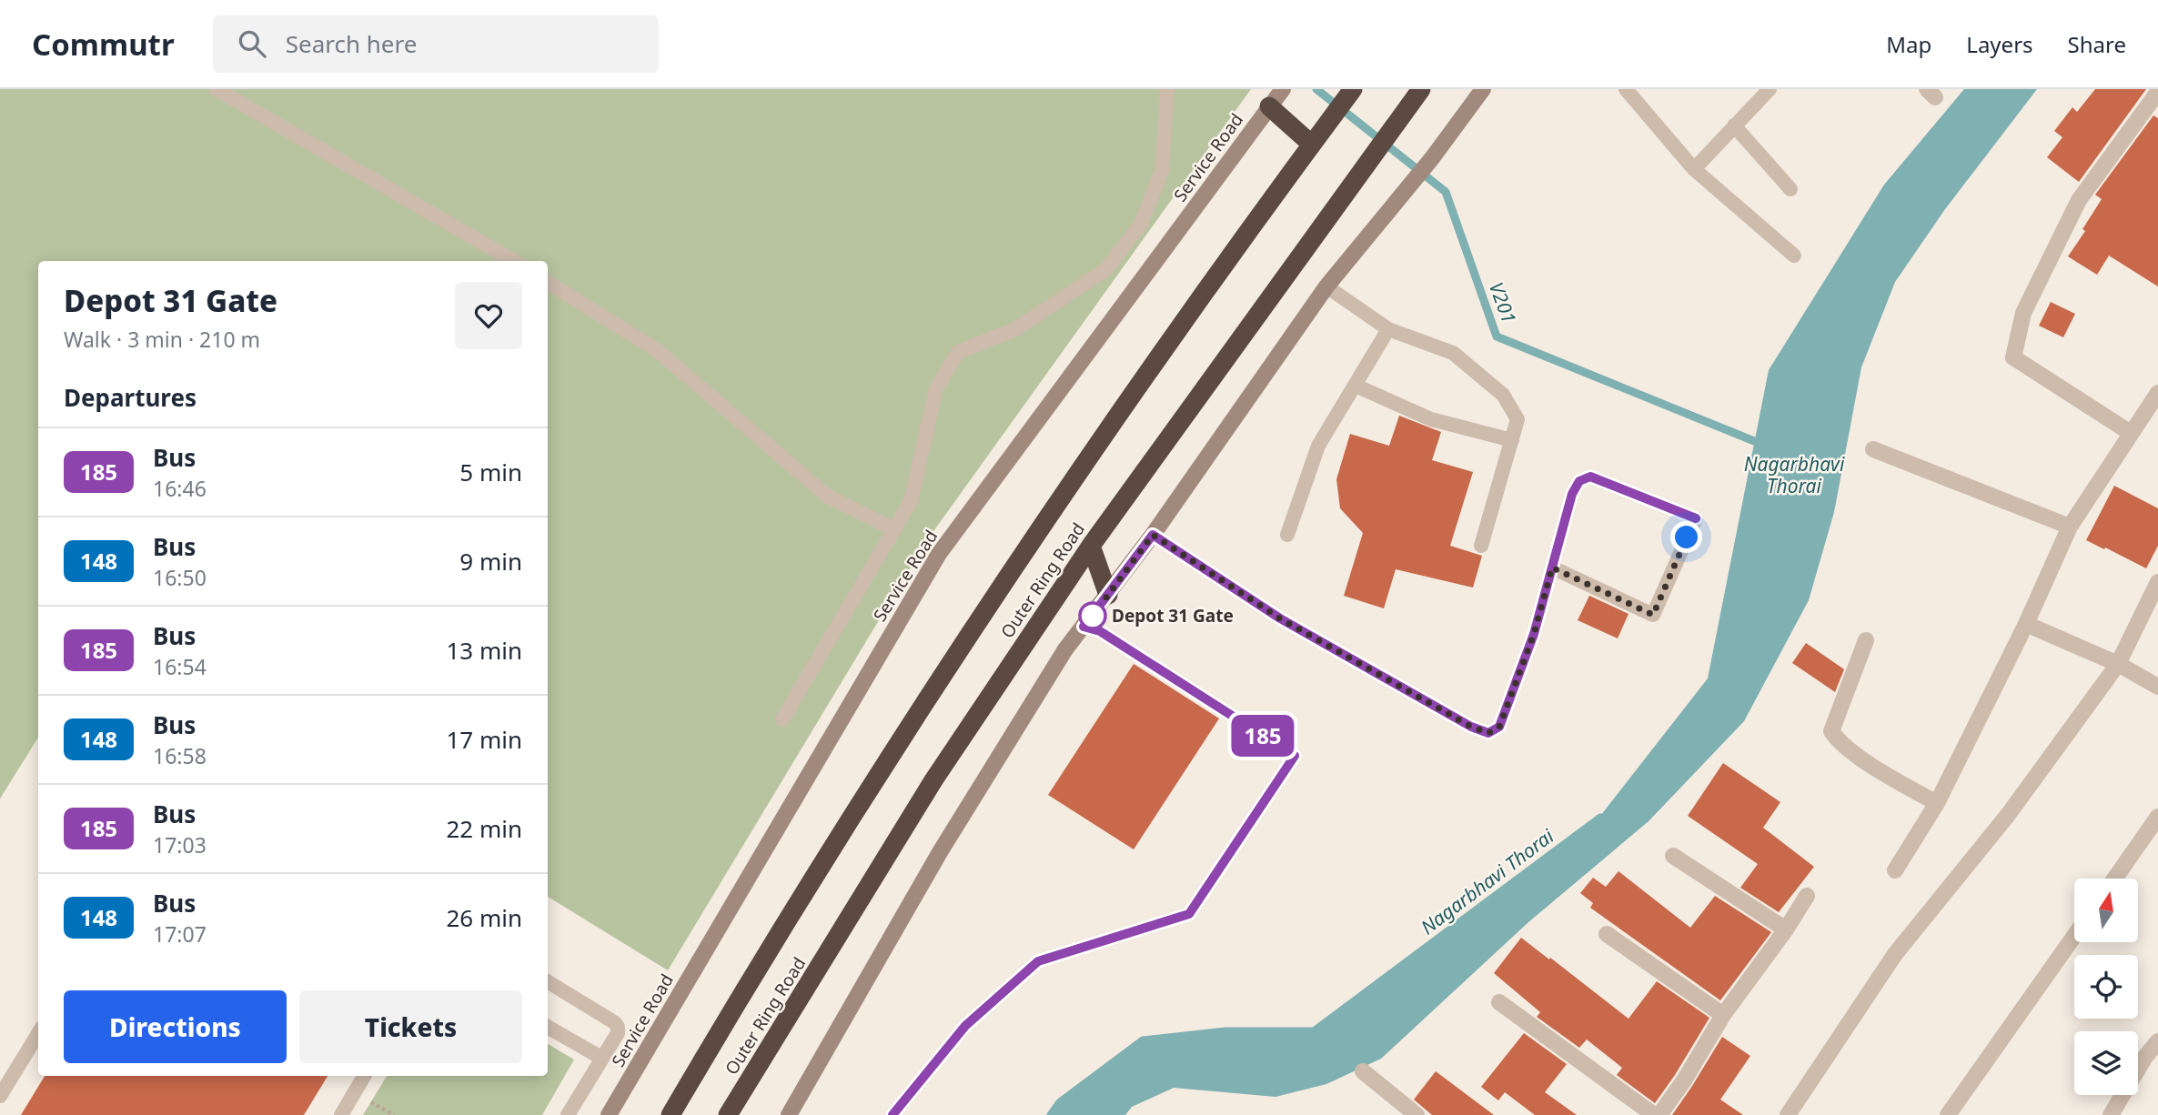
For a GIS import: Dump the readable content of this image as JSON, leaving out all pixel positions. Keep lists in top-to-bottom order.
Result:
{
  "streets": {
    "highway": ["Outer Ring Road"],
    "street": ["Service Road"]
  },
  "water": ["V201", "Nagarbhavi Thorai"],
  "places": ["Depot 31 Gate"],
  "lines": ["bus line 185"],
  "north": "top",
  "page": {
    "header": "Commutr",
    "search": "Search here",
    "nav": ["Map", "Layers", "Share"],
    "on_map": "185",
    "heading": [
      ["Depot 31 Gate", "Walk · 3 min · 210 m"],
      "Departures"
    ],
    "list": [
      {
        "mark": "185",
        "name": "Bus",
        "note": "16:46",
        "value": "5 min"
      },
      {
        "mark": "148",
        "name": "Bus",
        "note": "16:50",
        "value": "9 min"
      },
      {
        "mark": "185",
        "name": "Bus",
        "note": "16:54",
        "value": "13 min"
      },
      {
        "mark": "148",
        "name": "Bus",
        "note": "16:58",
        "value": "17 min"
      },
      {
        "mark": "185",
        "name": "Bus",
        "note": "17:03",
        "value": "22 min"
      },
      {
        "mark": "148",
        "name": "Bus",
        "note": "17:07",
        "value": "26 min"
      }
    ],
    "buttons": ["Directions", "Tickets"]
  }
}
